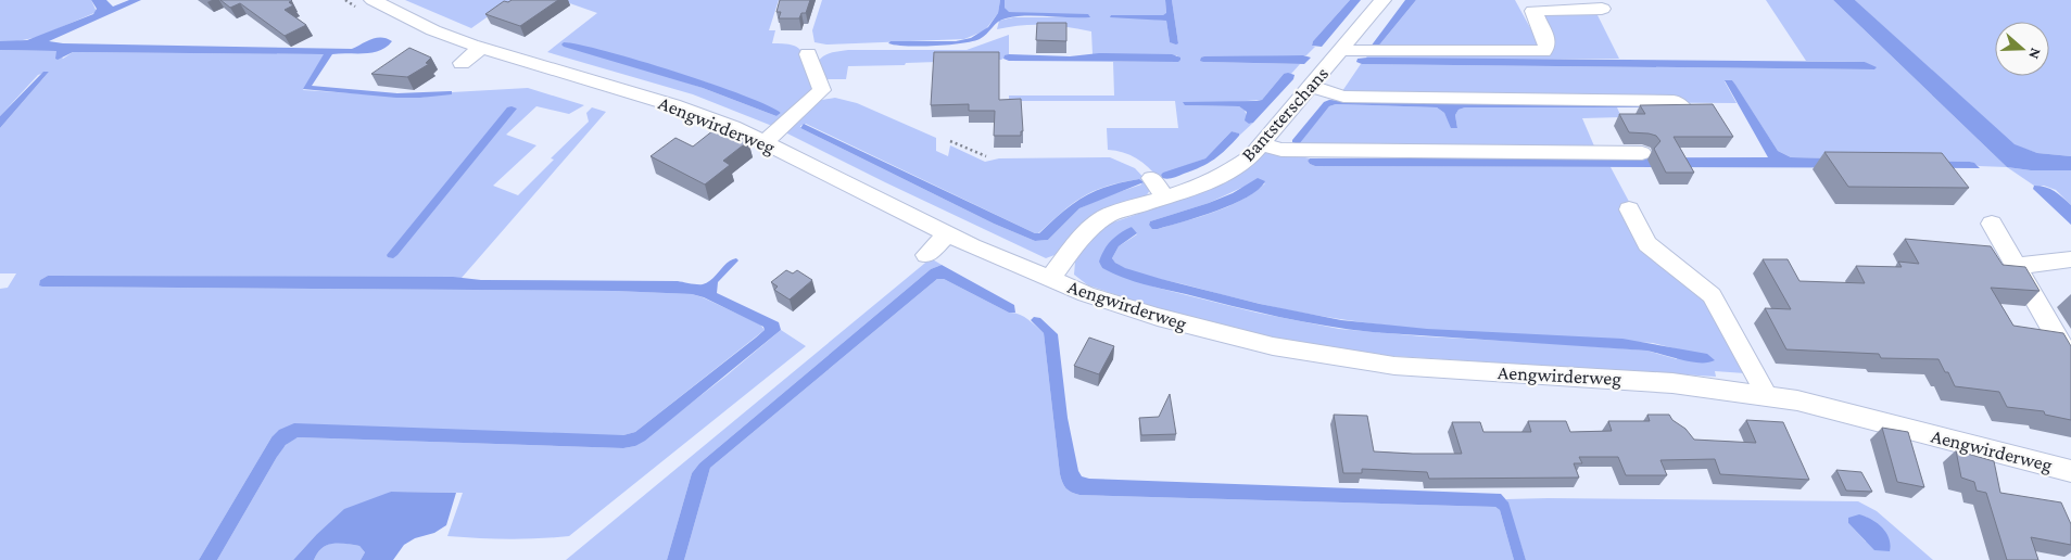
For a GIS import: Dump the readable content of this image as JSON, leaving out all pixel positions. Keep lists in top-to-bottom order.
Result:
{
  "streets": {
    "street": ["Bantsterschans", "Aengwirderweg"]
  },
  "crossings": [
    ["Bantsterschans", "Aengwirderweg"]
  ],
  "north": "right"
}
